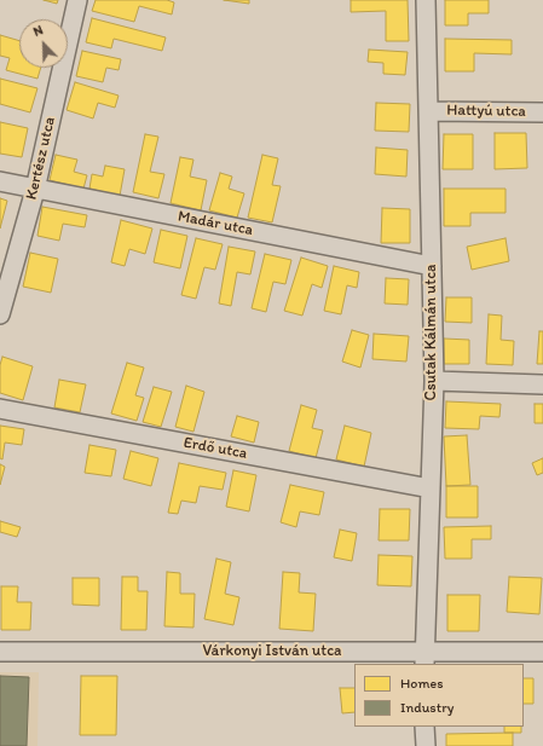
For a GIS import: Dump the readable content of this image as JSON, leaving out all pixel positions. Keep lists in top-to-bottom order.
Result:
{
  "streets": {
    "street": [
      "Hattyú utca",
      "Kertész utca",
      "Madár utca",
      "Csutak Kálmán utca",
      "Erdő utca",
      "Várkonyi István utca"
    ]
  },
  "crossings": [
    ["Hattyú utca", "Csutak Kálmán utca"],
    ["Kertész utca", "Madár utca"],
    ["Madár utca", "Csutak Kálmán utca"],
    ["Csutak Kálmán utca", "Erdő utca"],
    ["Csutak Kálmán utca", "Várkonyi István utca"]
  ],
  "legend": ["Homes", "Industry"],
  "north": "top left"
}
